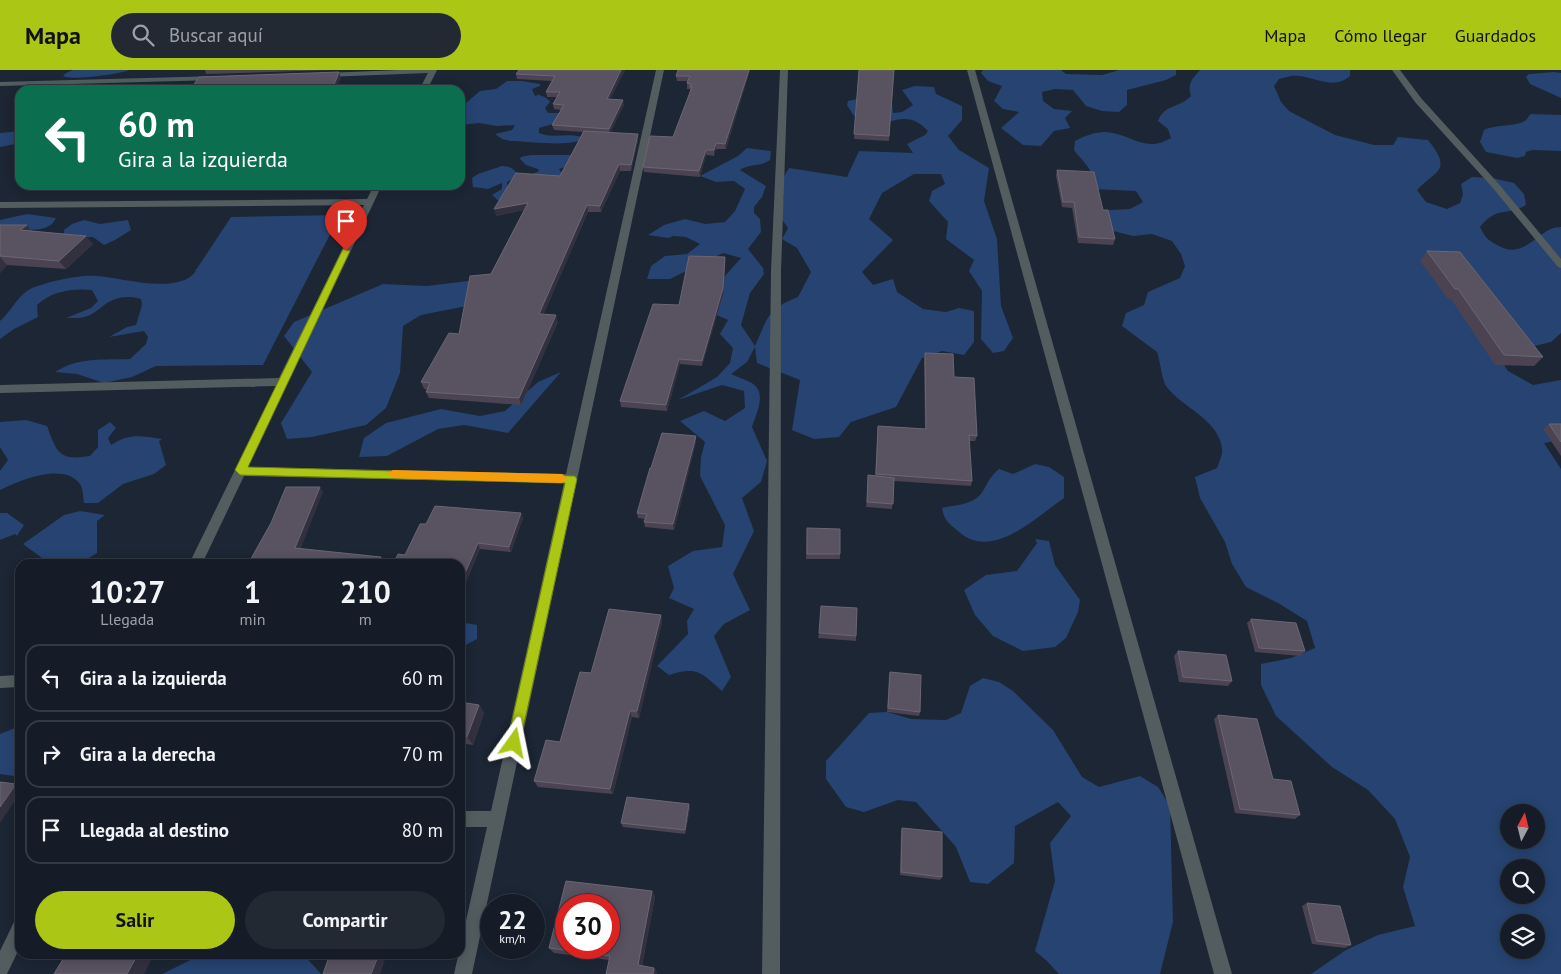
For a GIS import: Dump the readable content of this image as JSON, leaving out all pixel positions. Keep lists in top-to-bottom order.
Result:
{
  "north": "top",
  "page": {
    "header": "Mapa",
    "search": "Buscar aquí",
    "nav": ["Mapa", "Cómo llegar", "Guardados"],
    "turn": ["60 m", "Gira a la izquierda"],
    "eta": [
      "10:27",
      "Llegada",
      "1",
      "min",
      "210",
      "m"
    ],
    "list": [
      {
        "name": "Gira a la izquierda",
        "value": "60 m"
      },
      {
        "name": "Gira a la derecha",
        "value": "70 m"
      },
      {
        "name": "Llegada al destino",
        "value": "80 m"
      }
    ],
    "buttons": ["Salir", "Compartir"],
    "speed": "22 km/h",
    "limit": "30"
  }
}
